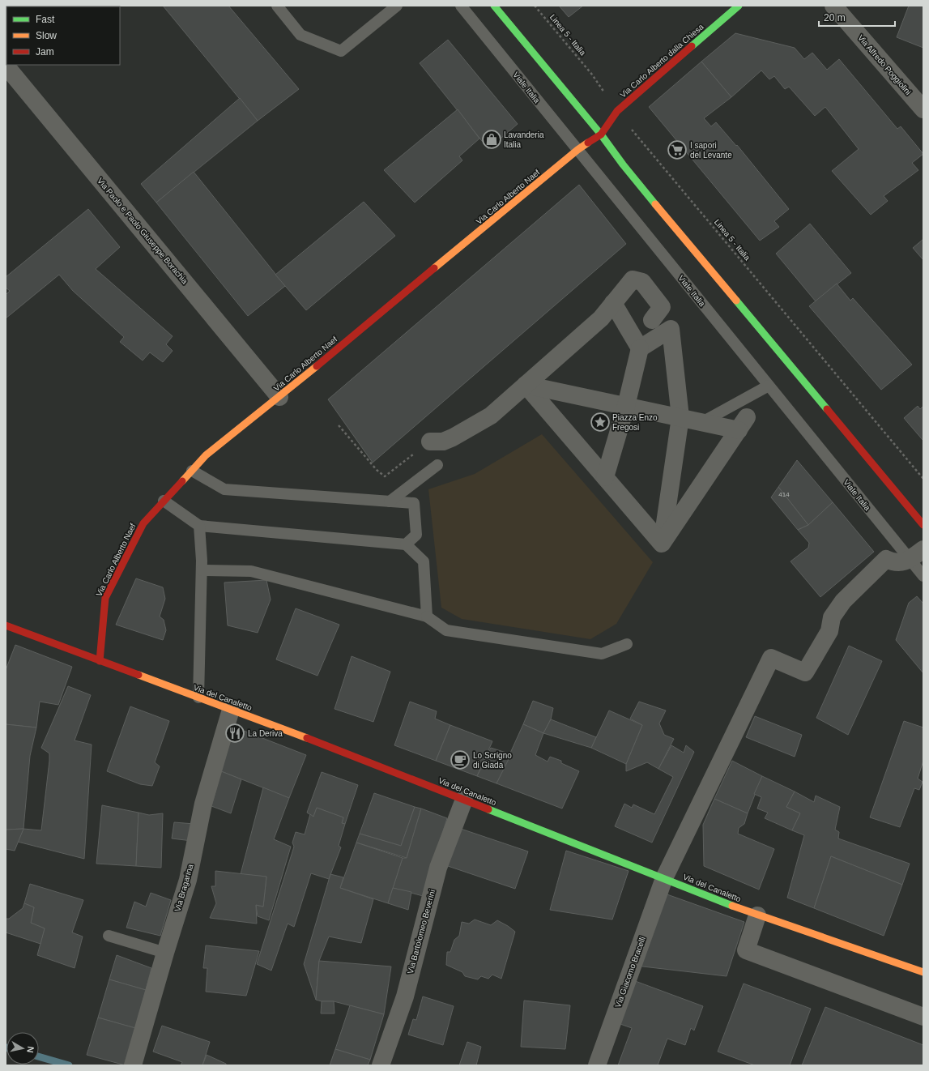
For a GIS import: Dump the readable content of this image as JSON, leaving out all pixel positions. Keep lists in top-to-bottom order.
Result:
{
  "streets": {
    "street": [
      "Via Carlo Alberto dalla Chiesa",
      "Via Alfredo Poggiolini",
      "Via Carlo Alberto Naef",
      "Via Paolo e Paolo Giuseppe Borachia",
      "Via del Canaletto",
      "Via Bragarina",
      "Via Bartolomeo Beverini",
      "Via Giacomo Bracelli"
    ],
    "lane": ["Viale Italia"],
    "path": ["Linea 5 - Italia"]
  },
  "crossings": [
    ["Linea 5 - Italia", "Via Carlo Alberto dalla Chiesa"],
    ["Via Carlo Alberto dalla Chiesa", "Via Carlo Alberto Naef"],
    ["Viale Italia", "Via Carlo Alberto Naef"],
    ["Viale Italia", "Via Giacomo Bracelli"],
    ["Via Carlo Alberto Naef", "Via Paolo e Paolo Giuseppe Borachia"],
    ["Via Carlo Alberto Naef", "Via del Canaletto"],
    ["Via del Canaletto", "Via Bragarina"],
    ["Via del Canaletto", "Via Bartolomeo Beverini"],
    ["Via del Canaletto", "Via Giacomo Bracelli"]
  ],
  "places": {
    "shop": ["Lavanderia Italia"],
    "supermarket": ["I sapori del Levante"],
    "place": ["Piazza Enzo Fregosi"],
    "restaurant": ["La Deriva"],
    "cafe": ["Lo Scrigno di Giada"]
  },
  "house_numbers": ["414"],
  "legend": ["Fast", "Slow", "Jam"],
  "scale_bar": "20 m",
  "north": "right"
}
